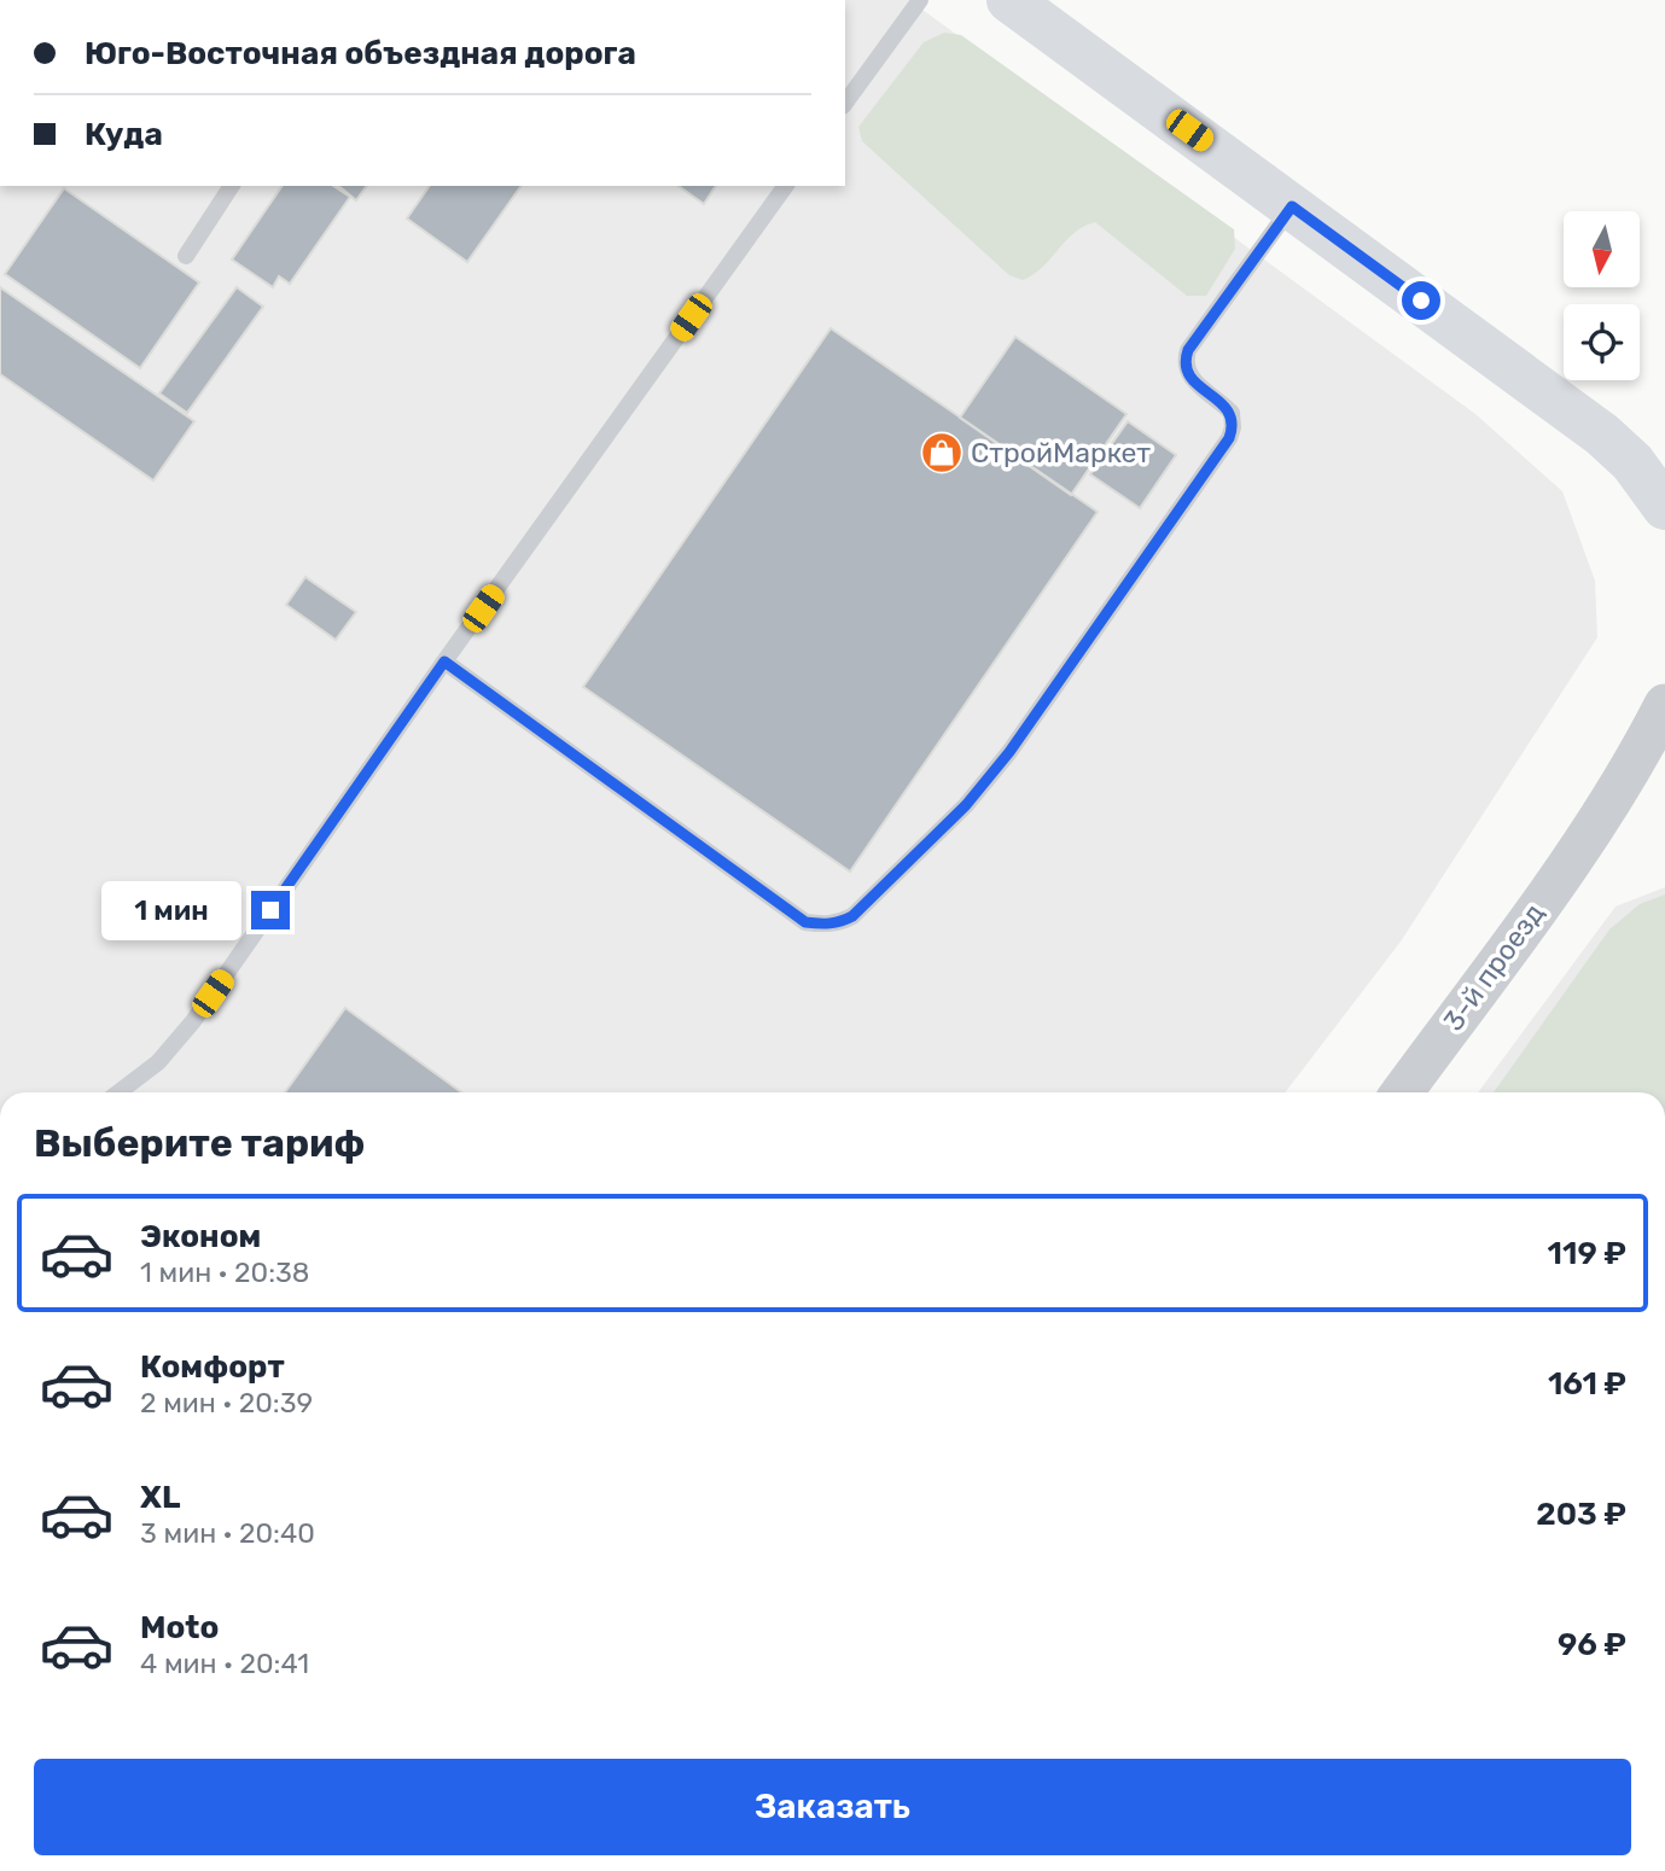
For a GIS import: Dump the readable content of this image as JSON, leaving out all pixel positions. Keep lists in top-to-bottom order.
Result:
{
  "streets": {
    "street": ["3-й проезд"]
  },
  "places": {
    "shop": ["СтройМаркет"]
  },
  "north": "bottom",
  "page": {
    "banner": ["Юго-Восточная объездная дорога", "Куда"],
    "bubble": "1 мин",
    "heading": "Выберите тариф",
    "list": [
      {
        "name": "Эконом",
        "note": "1 мин · 20:38",
        "value": "119 ₽"
      },
      {
        "name": "Комфорт",
        "note": "2 мин · 20:39",
        "value": "161 ₽"
      },
      {
        "name": "XL",
        "note": "3 мин · 20:40",
        "value": "203 ₽"
      },
      {
        "name": "Moto",
        "note": "4 мин · 20:41",
        "value": "96 ₽"
      }
    ],
    "buttons": "Заказать"
  }
}
